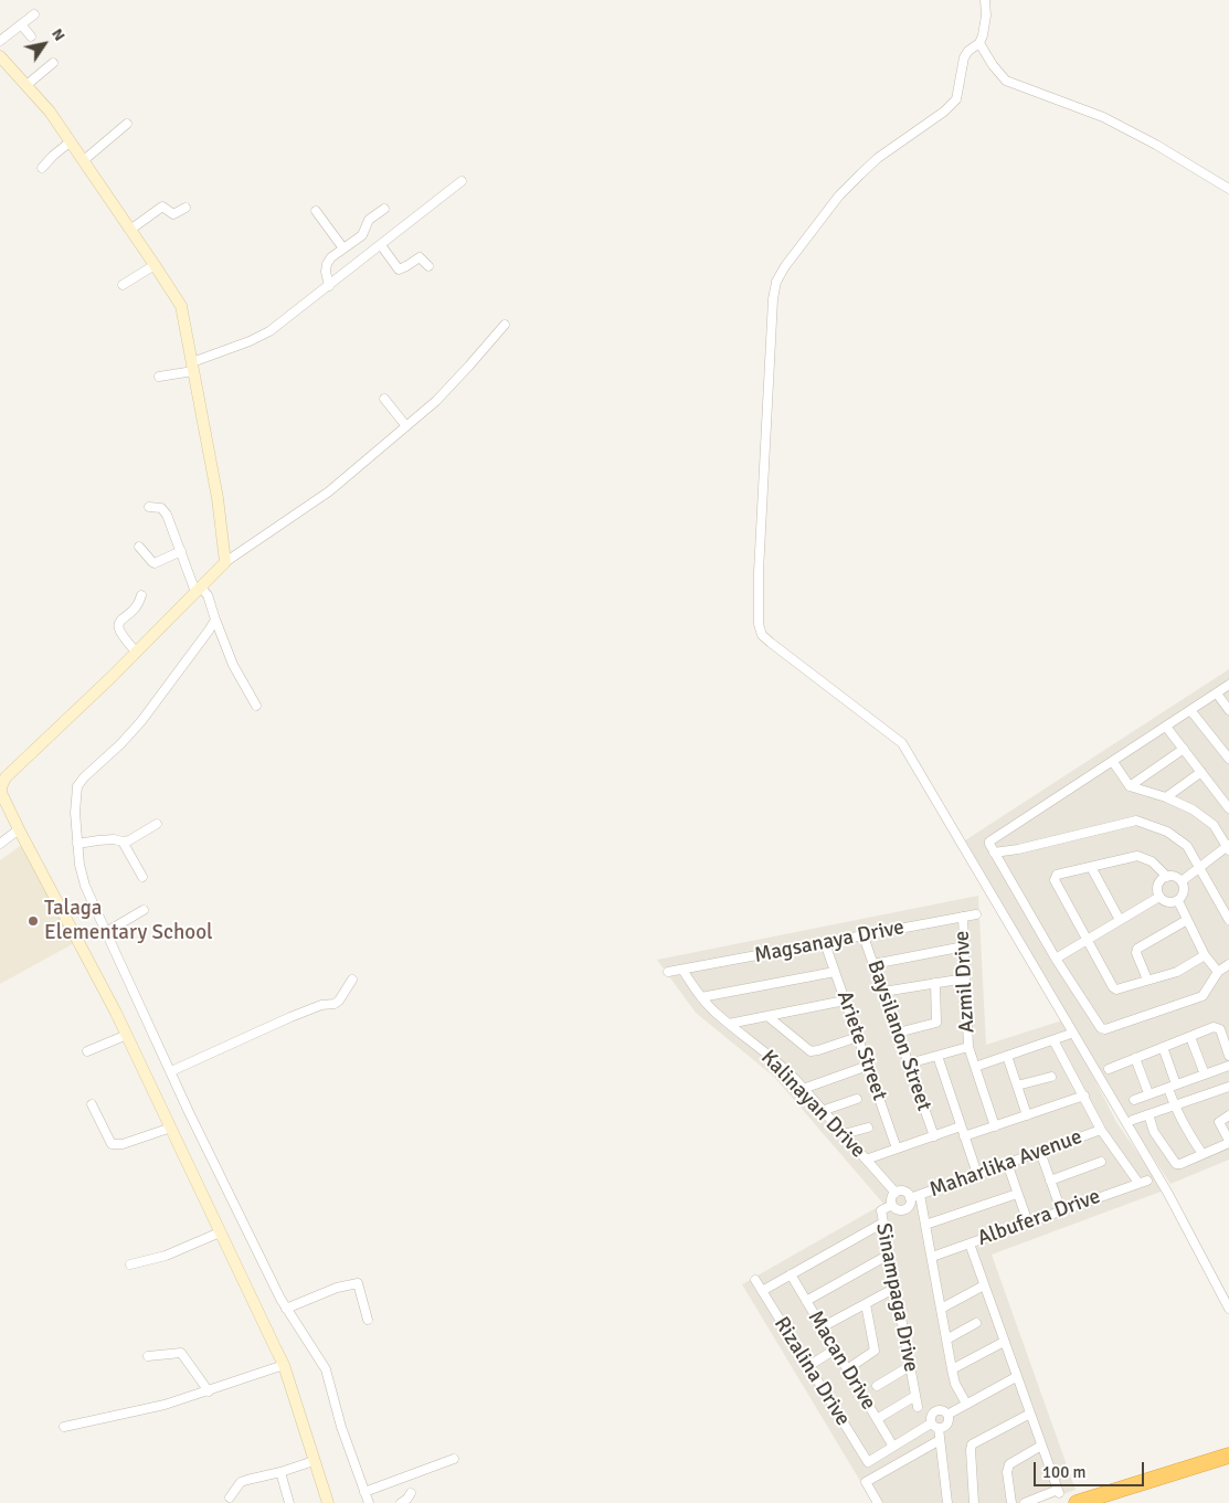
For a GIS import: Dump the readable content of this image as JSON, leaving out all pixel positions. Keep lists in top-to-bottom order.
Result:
{
  "streets": {
    "street": [
      "Magsanaya Drive",
      "Azmil Drive",
      "Baysilanon Street",
      "Ariete Street",
      "Kalinayan Drive",
      "Maharlika Avenue",
      "Albufera Drive",
      "Sinampaga Drive",
      "Macan Drive",
      "Rizalina Drive"
    ]
  },
  "crossings": [
    ["Magsanaya Drive", "Azmil Drive"],
    ["Magsanaya Drive", "Baysilanon Street"],
    ["Magsanaya Drive", "Ariete Street"],
    ["Magsanaya Drive", "Kalinayan Drive"],
    ["Kalinayan Drive", "Maharlika Avenue"],
    ["Kalinayan Drive", "Sinampaga Drive"],
    ["Maharlika Avenue", "Albufera Drive"],
    ["Maharlika Avenue", "Sinampaga Drive"],
    ["Sinampaga Drive", "Macan Drive"],
    ["Macan Drive", "Rizalina Drive"]
  ],
  "places": ["Talaga Elementary School"],
  "scale_bar": "100 m",
  "north": "top right"
}
